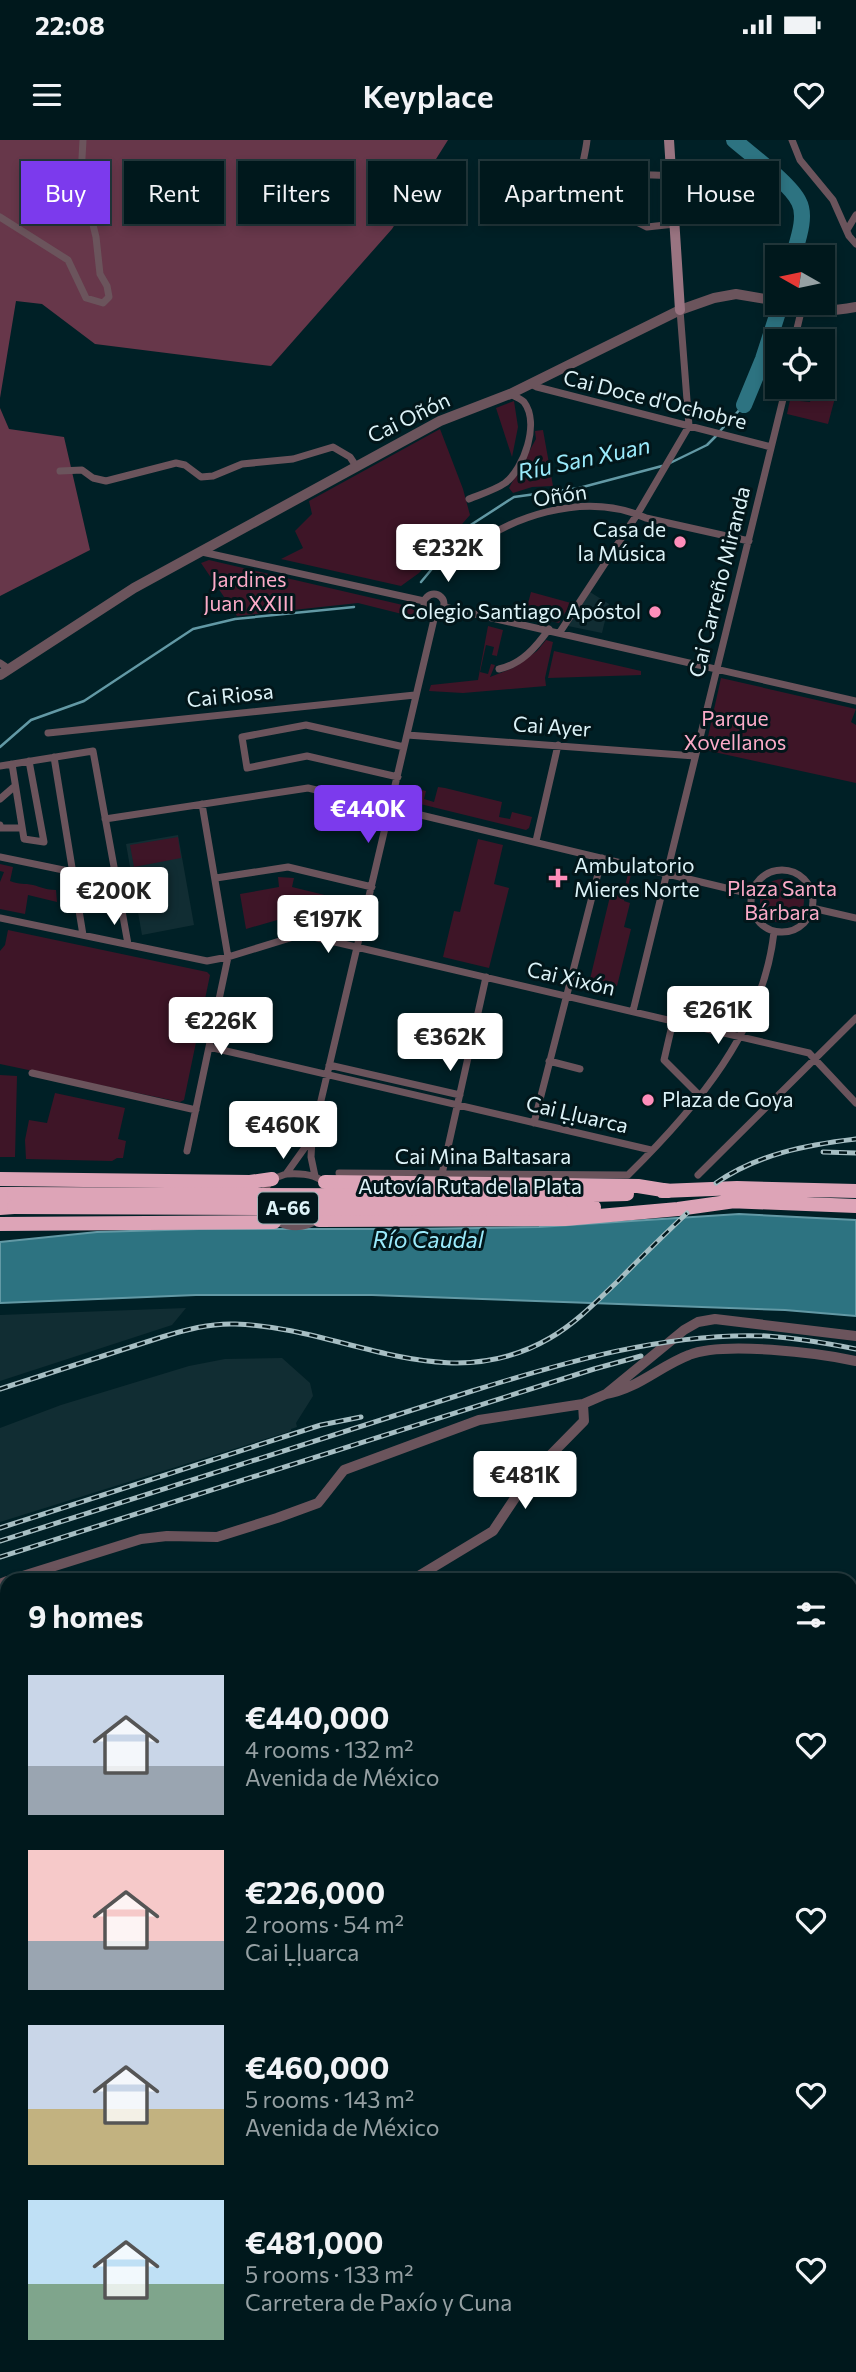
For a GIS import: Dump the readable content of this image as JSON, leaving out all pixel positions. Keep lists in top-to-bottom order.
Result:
{
  "streets": {
    "highway": ["Autovía Ruta de la Plata", "A-66"],
    "street": [
      "Cai Doce d'Ochobre",
      "Cai Oñón",
      "Oñón",
      "Cai Carreño Miranda",
      "Cai Riosa",
      "Cai Ayer",
      "Cai Xixón",
      "Cai Ḷḷuarca",
      "Cai Mina Baltasara"
    ]
  },
  "crossings": [
    ["Cai Doce d'Ochobre", "Cai Oñón"],
    ["Cai Doce d'Ochobre", "Cai Carreño Miranda"],
    ["Oñón", "Cai Carreño Miranda"],
    ["Cai Carreño Miranda", "Cai Ayer"],
    ["Cai Carreño Miranda", "Cai Xixón"],
    ["Cai Ḷḷuarca", "Cai Mina Baltasara"]
  ],
  "water": ["Ríu San Xuan", "Río Caudal"],
  "parks": ["Jardines Juan XXIII", "Parque Xovellanos", "Plaza Santa Bárbara"],
  "places": {
    "other": ["Casa de la Música", "Colegio Santiago Apóstol", "Plaza de Goya"],
    "health": ["Ambulatorio Mieres Norte"]
  },
  "north": "left",
  "page": {
    "status": "22:08",
    "header": "Keyplace",
    "chip": [
      "Buy",
      "Rent",
      "Filters",
      "New",
      "Apartment",
      "House"
    ],
    "price": [
      "€232K",
      "€440K",
      "€200K",
      "€197K",
      "€261K",
      "€226K",
      "€362K",
      "€460K",
      "€481K"
    ],
    "heading": "9 homes",
    "list": [
      {
        "name": "€440,000",
        "note": "4 rooms · 132 m² · Avenida de México"
      },
      {
        "name": "€226,000",
        "note": "2 rooms · 54 m² · Cai Ḷḷuarca"
      },
      {
        "name": "€460,000",
        "note": "5 rooms · 143 m² · Avenida de México"
      },
      {
        "name": "€481,000",
        "note": "5 rooms · 133 m² · Carretera de Paxío y Cuna"
      }
    ]
  }
}
